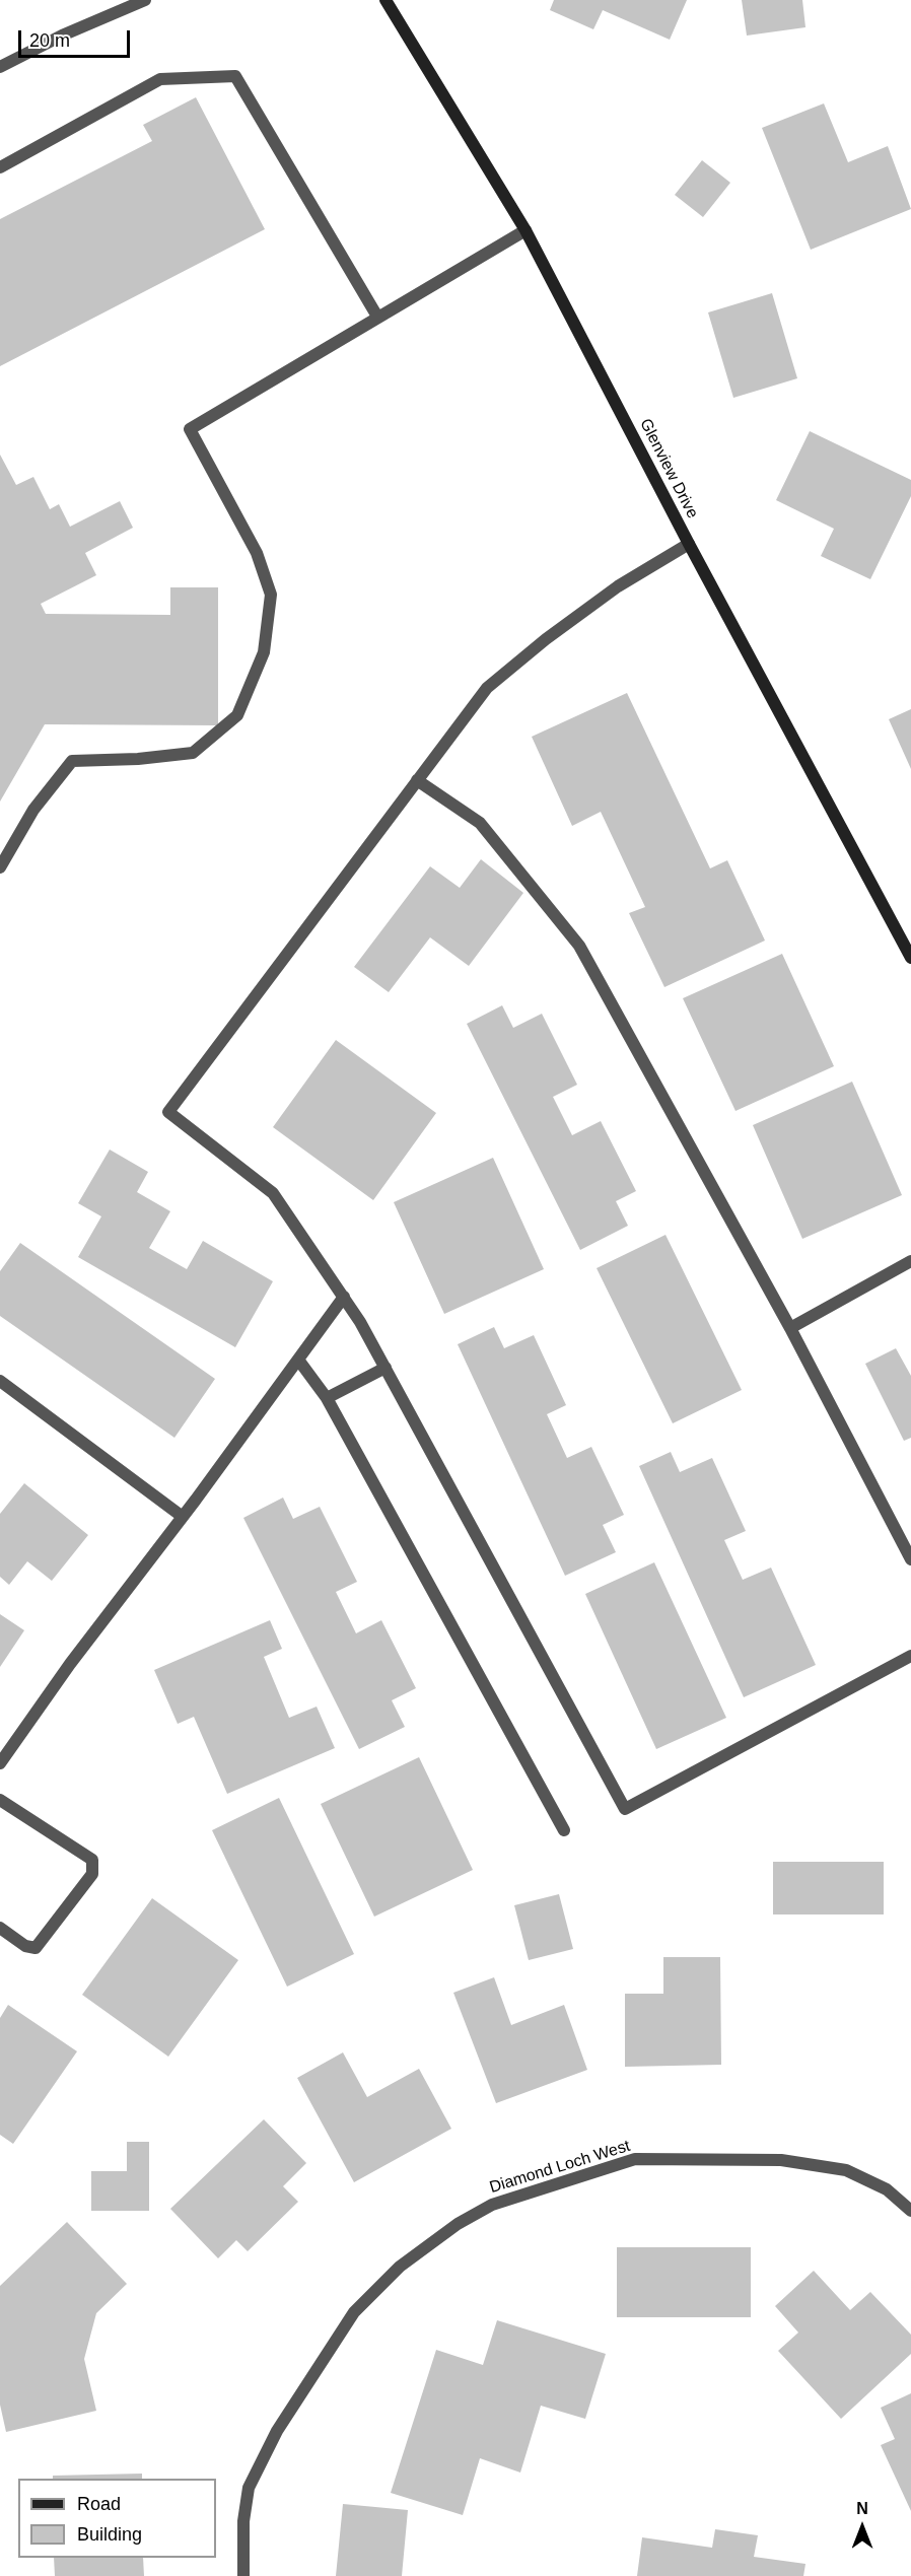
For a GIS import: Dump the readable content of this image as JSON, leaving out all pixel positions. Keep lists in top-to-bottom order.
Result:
{
  "streets": {
    "main road": ["Glenview Drive"],
    "street": ["Diamond Loch West"]
  },
  "legend": ["Road", "Building"],
  "scale_bar": "20 m",
  "north": "top"
}
